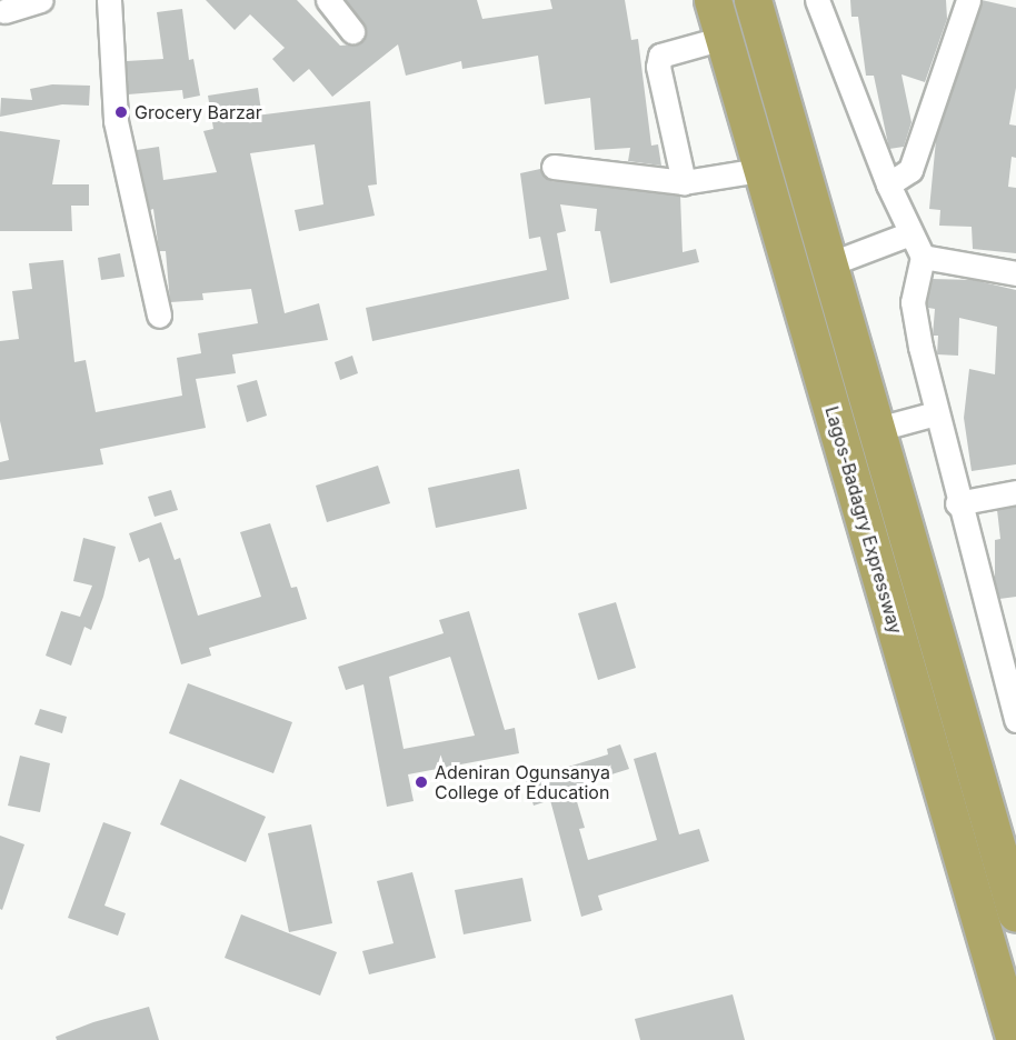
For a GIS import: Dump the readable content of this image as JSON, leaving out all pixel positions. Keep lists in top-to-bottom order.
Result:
{
  "streets": {
    "highway": ["Lagos-Badagry Expressway"]
  },
  "places": ["Grocery Barzar", "Adeniran Ogunsanya College of Education"]
}
